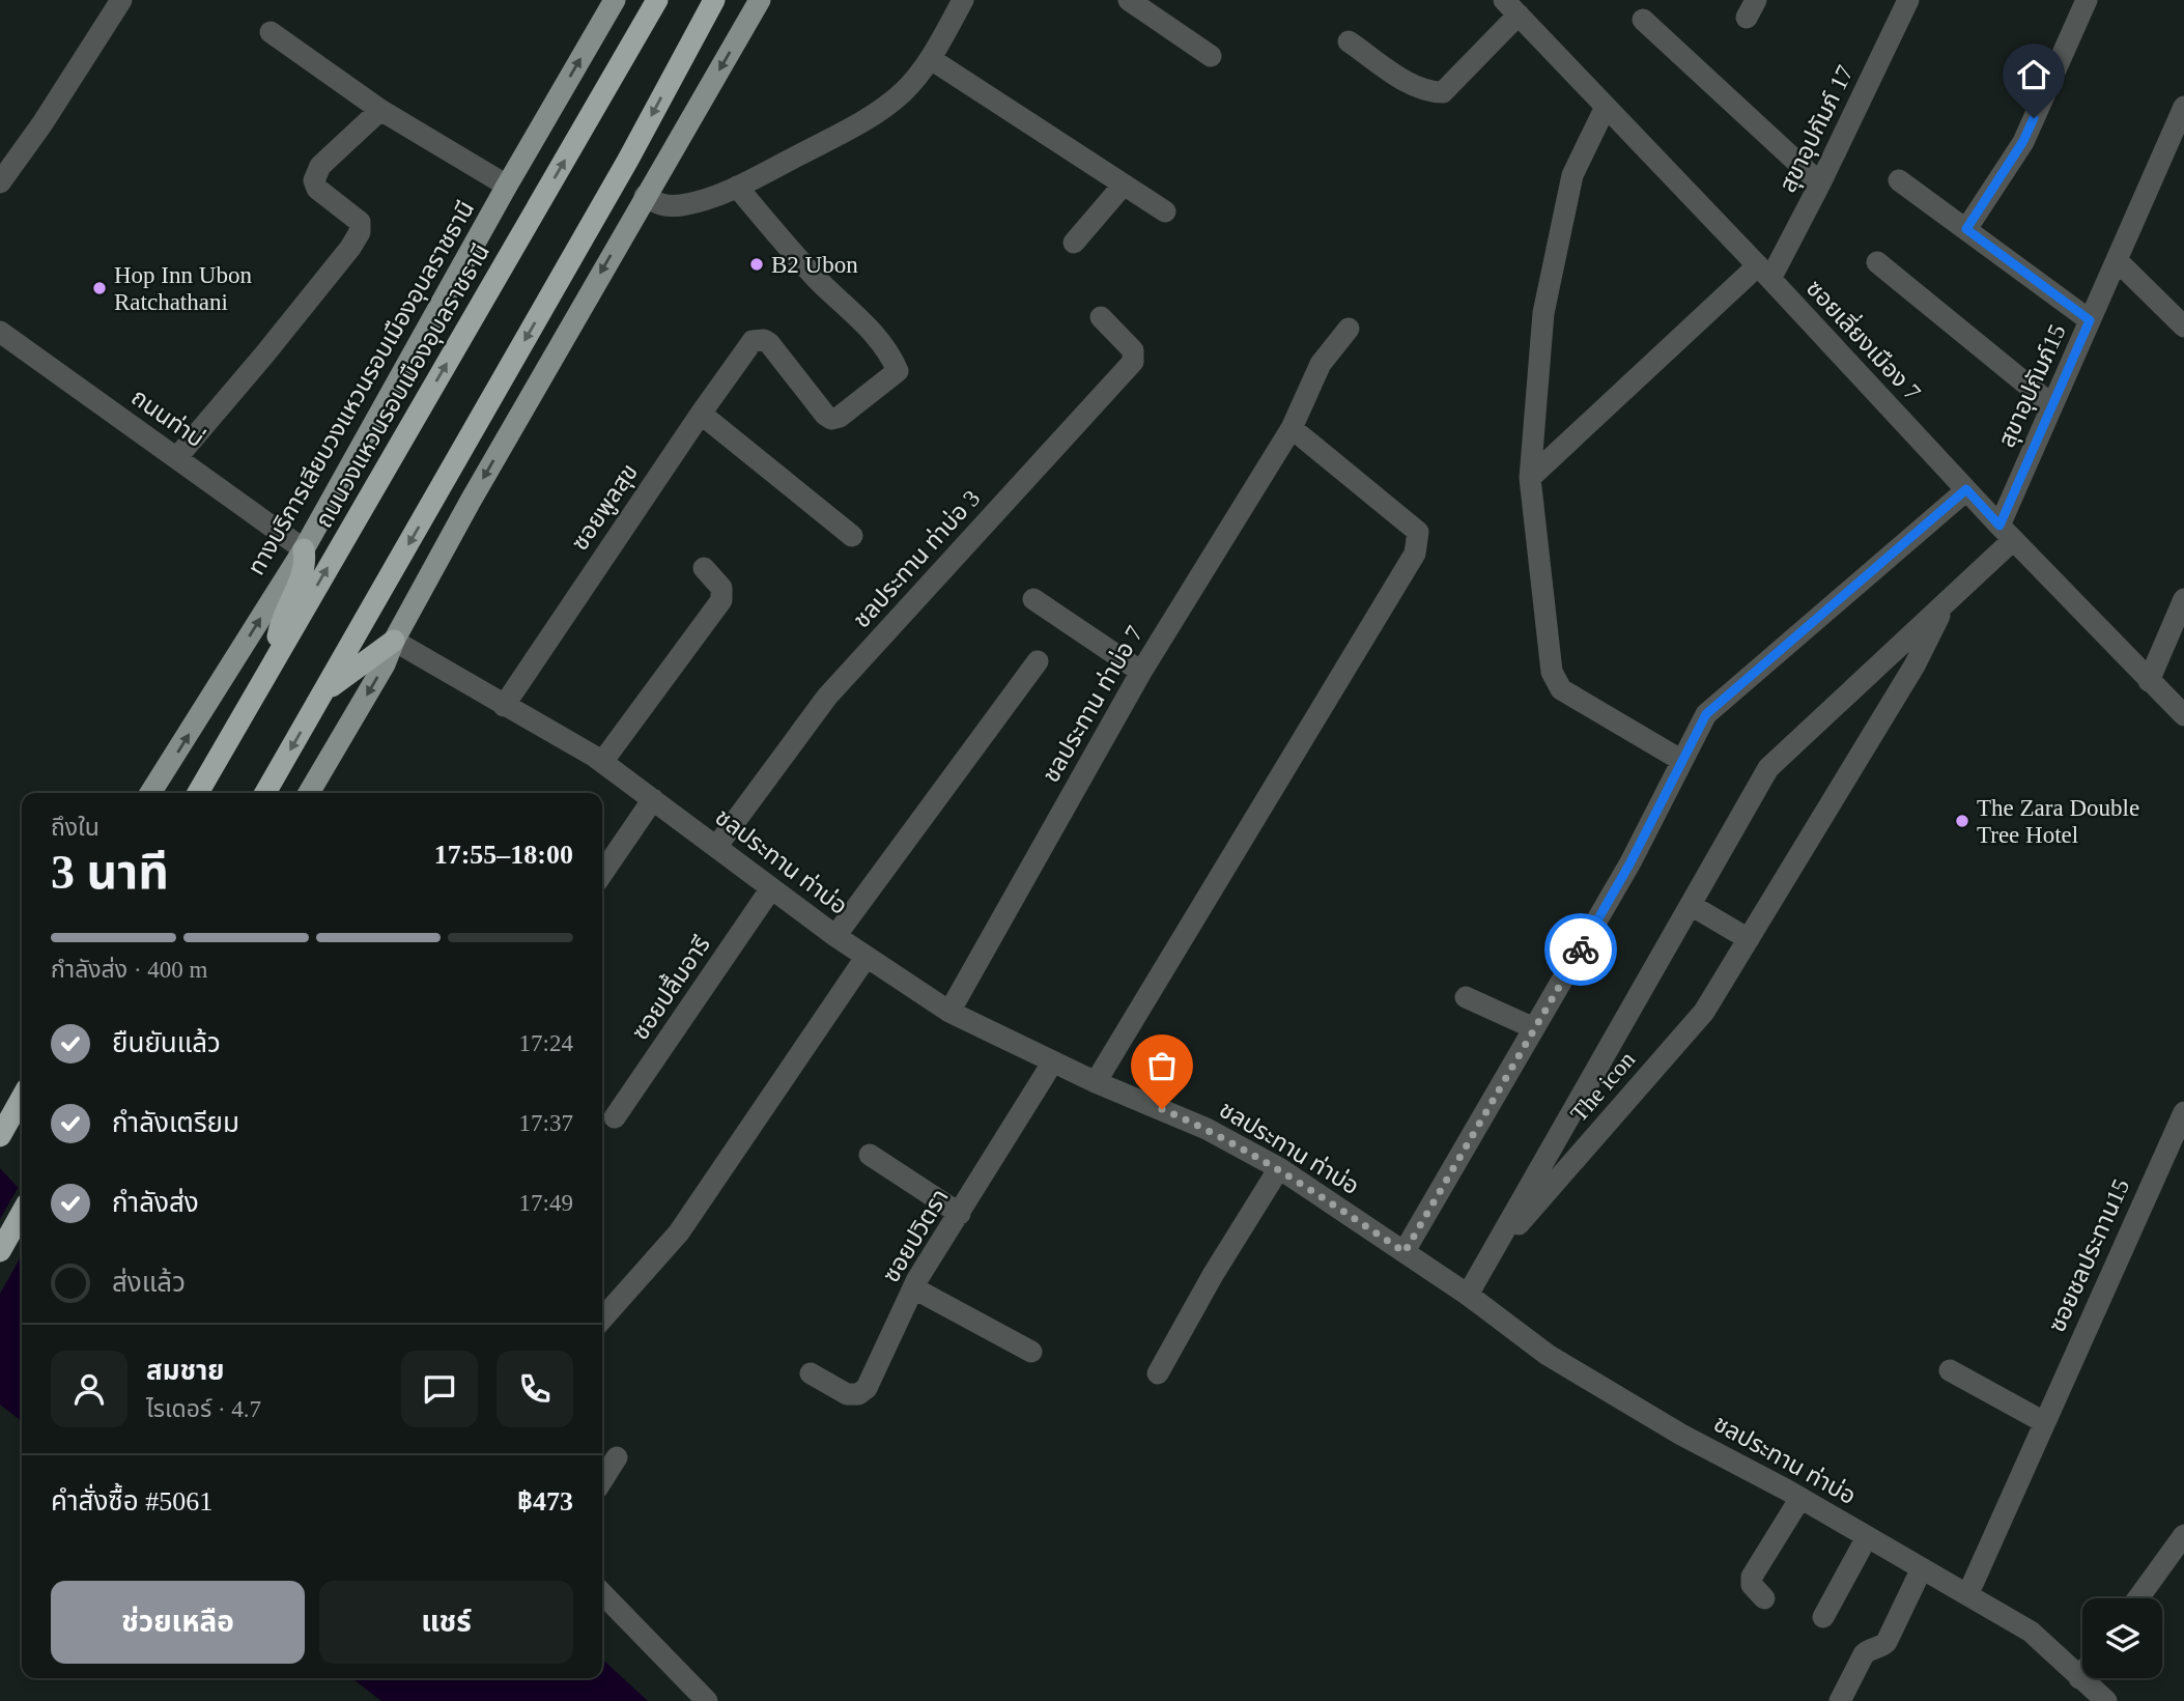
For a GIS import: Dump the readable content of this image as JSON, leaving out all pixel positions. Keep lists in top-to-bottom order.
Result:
{
  "streets": {
    "highway": ["ถนนวงแหวนรอบเมืองอุบลราชธานี"],
    "main road": ["ทางบริการเลียบวงแหวนรอบเมืองอุบลราชธานี"],
    "street": [
      "สุขาอุปกัมภ์ 17",
      "ซอยเลี่ยงเมือง 7",
      "สุขาอุปกัมภ์15",
      "ถนนท่าบ่",
      "ซอยพูลสุข",
      "ชลประทาน ท่าบ่อ 3",
      "ชลประทาน ท่าบ่อ 7",
      "ชลประทาน ท่าบ่อ",
      "ซอยปลื้มอารี",
      "The icon",
      "ซอยปวิตรา",
      "ซอยชลประทาน15"
    ]
  },
  "crossings": [
    ["สุขาอุปกัมภ์ 17", "ซอยเลี่ยงเมือง 7"],
    ["ซอยเลี่ยงเมือง 7", "สุขาอุปกัมภ์15"],
    ["ซอยเลี่ยงเมือง 7", "The icon"],
    ["สุขาอุปกัมภ์15", "The icon"],
    ["ทางบริการเลียบวงแหวนรอบเมืองอุบลราชธานี", "ถนนท่าบ่"],
    ["ซอยพูลสุข", "ชลประทาน ท่าบ่อ"],
    ["ชลประทาน ท่าบ่อ 3", "ชลประทาน ท่าบ่อ"],
    ["ชลประทาน ท่าบ่อ 7", "ชลประทาน ท่าบ่อ"],
    ["ชลประทาน ท่าบ่อ", "ซอยปลื้มอารี"],
    ["ชลประทาน ท่าบ่อ", "The icon"],
    ["ชลประทาน ท่าบ่อ", "ซอยปวิตรา"],
    ["ชลประทาน ท่าบ่อ", "ซอยชลประทาน15"]
  ],
  "places": ["B2 Ubon", "Hop Inn Ubon Ratchathani", "The Zara Double Tree Hotel"],
  "page": {
    "heading": ["3 นาที", "ถึงใน", "17:55–18:00"],
    "panel": [
      "สมชาย",
      "ไรเดอร์ · 4.7",
      "คำสั่งซื้อ #5061",
      "฿473"
    ],
    "bar": "กำลังส่ง · 400 m",
    "list": [
      ["ยืนยันแล้ว", "17:24"],
      ["กำลังเตรียม", "17:37"],
      ["กำลังส่ง", "17:49"],
      "ส่งแล้ว"
    ],
    "buttons": ["ช่วยเหลือ", "แชร์"]
  }
}
